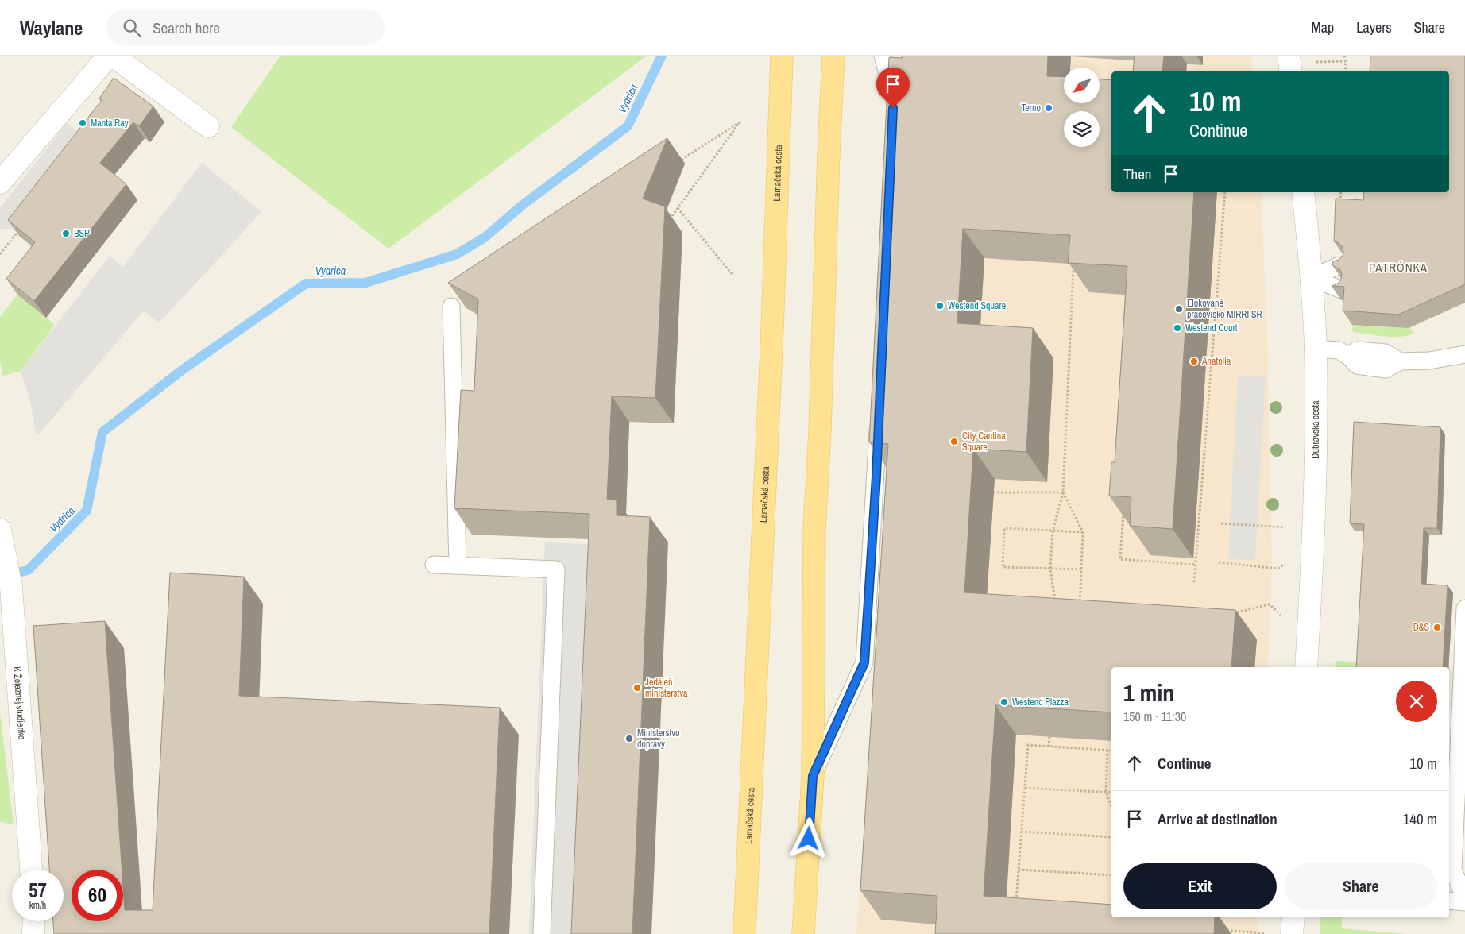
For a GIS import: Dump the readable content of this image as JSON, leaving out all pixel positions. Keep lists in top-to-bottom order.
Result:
{
  "streets": {
    "main road": ["Lamačská cesta"],
    "street": ["Dúbravská cesta", "K Železnej studienke"]
  },
  "districts": ["PATRÓNKA"],
  "water": ["Vydrica"],
  "places": [
    "Terno",
    "Manta Ray",
    "BSP",
    "Westend Square",
    "Elokované pracovisko MIRRI SR",
    "Westend Court",
    "Anatolia",
    "City Cantina Square",
    "D&S",
    "Jedáleň ministerstva",
    "Westend Plazza",
    "Ministerstvo dopravy"
  ],
  "north": "bottom left",
  "page": {
    "header": "Waylane",
    "search": "Search here",
    "nav": ["Map", "Layers", "Share"],
    "turn": ["10 m", "Continue"],
    "then": "Then",
    "heading": ["1 min", "150 m · 11:30"],
    "list": [
      {
        "name": "Continue",
        "value": "10 m"
      },
      {
        "name": "Arrive at destination",
        "value": "140 m"
      }
    ],
    "buttons": ["Exit", "Share"],
    "speed": "57 km/h",
    "limit": "60"
  }
}
